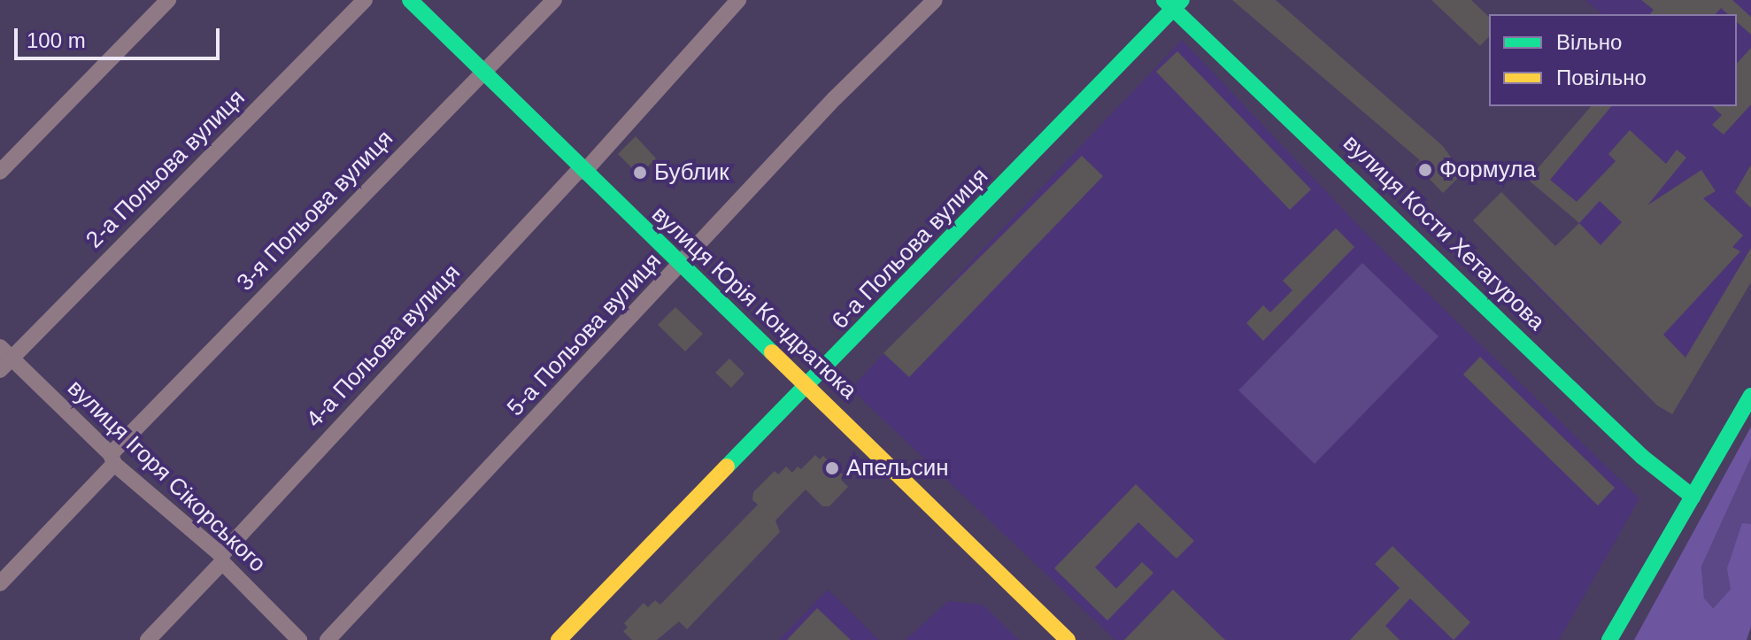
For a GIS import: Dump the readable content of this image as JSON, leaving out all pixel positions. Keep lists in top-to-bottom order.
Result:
{
  "streets": {
    "street": [
      "2-а Польова вулиця",
      "3-я Польова вулиця",
      "вулиця Кости Хетагурова",
      "6-а Польова вулиця",
      "вулиця Юрія Кондратюка",
      "5-а Польова вулиця",
      "4-а Польова вулиця",
      "вулиця Ігоря Сікорського"
    ]
  },
  "crossings": [
    ["2-а Польова вулиця", "вулиця Ігоря Сікорського"],
    ["3-я Польова вулиця", "вулиця Юрія Кондратюка"],
    ["3-я Польова вулиця", "вулиця Ігоря Сікорського"],
    ["вулиця Кости Хетагурова", "6-а Польова вулиця"],
    ["6-а Польова вулиця", "вулиця Юрія Кондратюка"],
    ["вулиця Юрія Кондратюка", "5-а Польова вулиця"],
    ["вулиця Юрія Кондратюка", "4-а Польова вулиця"],
    ["4-а Польова вулиця", "вулиця Ігоря Сікорського"]
  ],
  "places": ["Формула", "Бублик", "Апельсин"],
  "legend": ["Вільно", "Повільно"],
  "scale_bar": "100 m"
}
